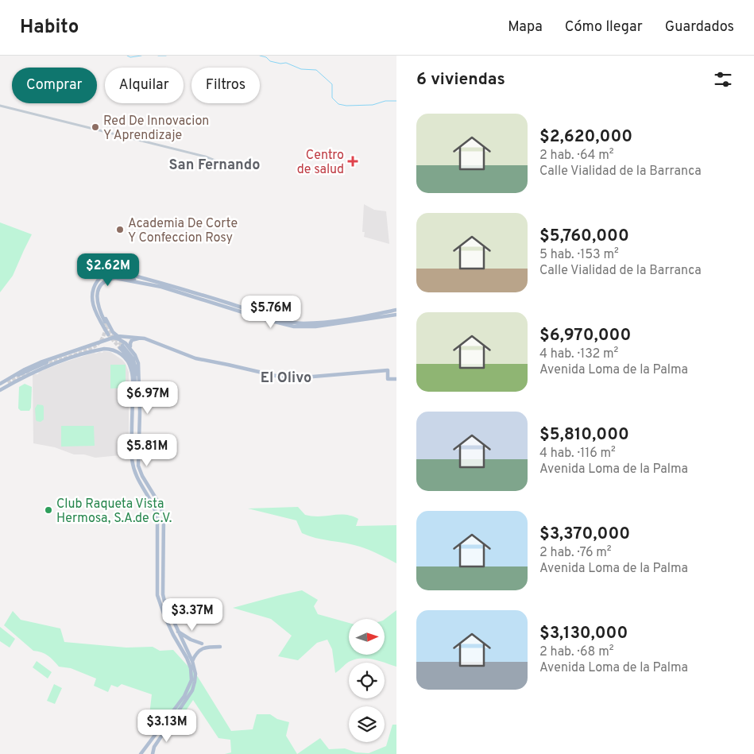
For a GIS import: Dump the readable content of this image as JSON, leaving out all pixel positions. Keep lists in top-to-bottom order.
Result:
{
  "districts": ["San Fernando", "El Olivo"],
  "places": {
    "other": ["Red De Innovacion Y Aprendizaje", "Academia De Corte Y Confeccion Rosy", "Club Raqueta Vista Hermosa, S.A.de C.V."],
    "health": ["Centro de salud"]
  },
  "north": "right",
  "page": {
    "header": "Habito",
    "nav": ["Mapa", "Cómo llegar", "Guardados"],
    "heading": "6 viviendas",
    "chip": ["Comprar", "Alquilar", "Filtros"],
    "list": [
      {
        "name": "$2,620,000",
        "note": "2 hab. · 64 m² · Calle Vialidad de la Barranca"
      },
      {
        "name": "$5,760,000",
        "note": "5 hab. · 153 m² · Calle Vialidad de la Barranca"
      },
      {
        "name": "$6,970,000",
        "note": "4 hab. · 132 m² · Avenida Loma de la Palma"
      },
      {
        "name": "$5,810,000",
        "note": "4 hab. · 116 m² · Avenida Loma de la Palma"
      },
      {
        "name": "$3,370,000",
        "note": "2 hab. · 76 m² · Avenida Loma de la Palma"
      },
      {
        "name": "$3,130,000",
        "note": "2 hab. · 68 m² · Avenida Loma de la Palma"
      }
    ],
    "price": [
      "$2.62M",
      "$5.76M",
      "$6.97M",
      "$5.81M",
      "$3.37M",
      "$3.13M"
    ]
  }
}
